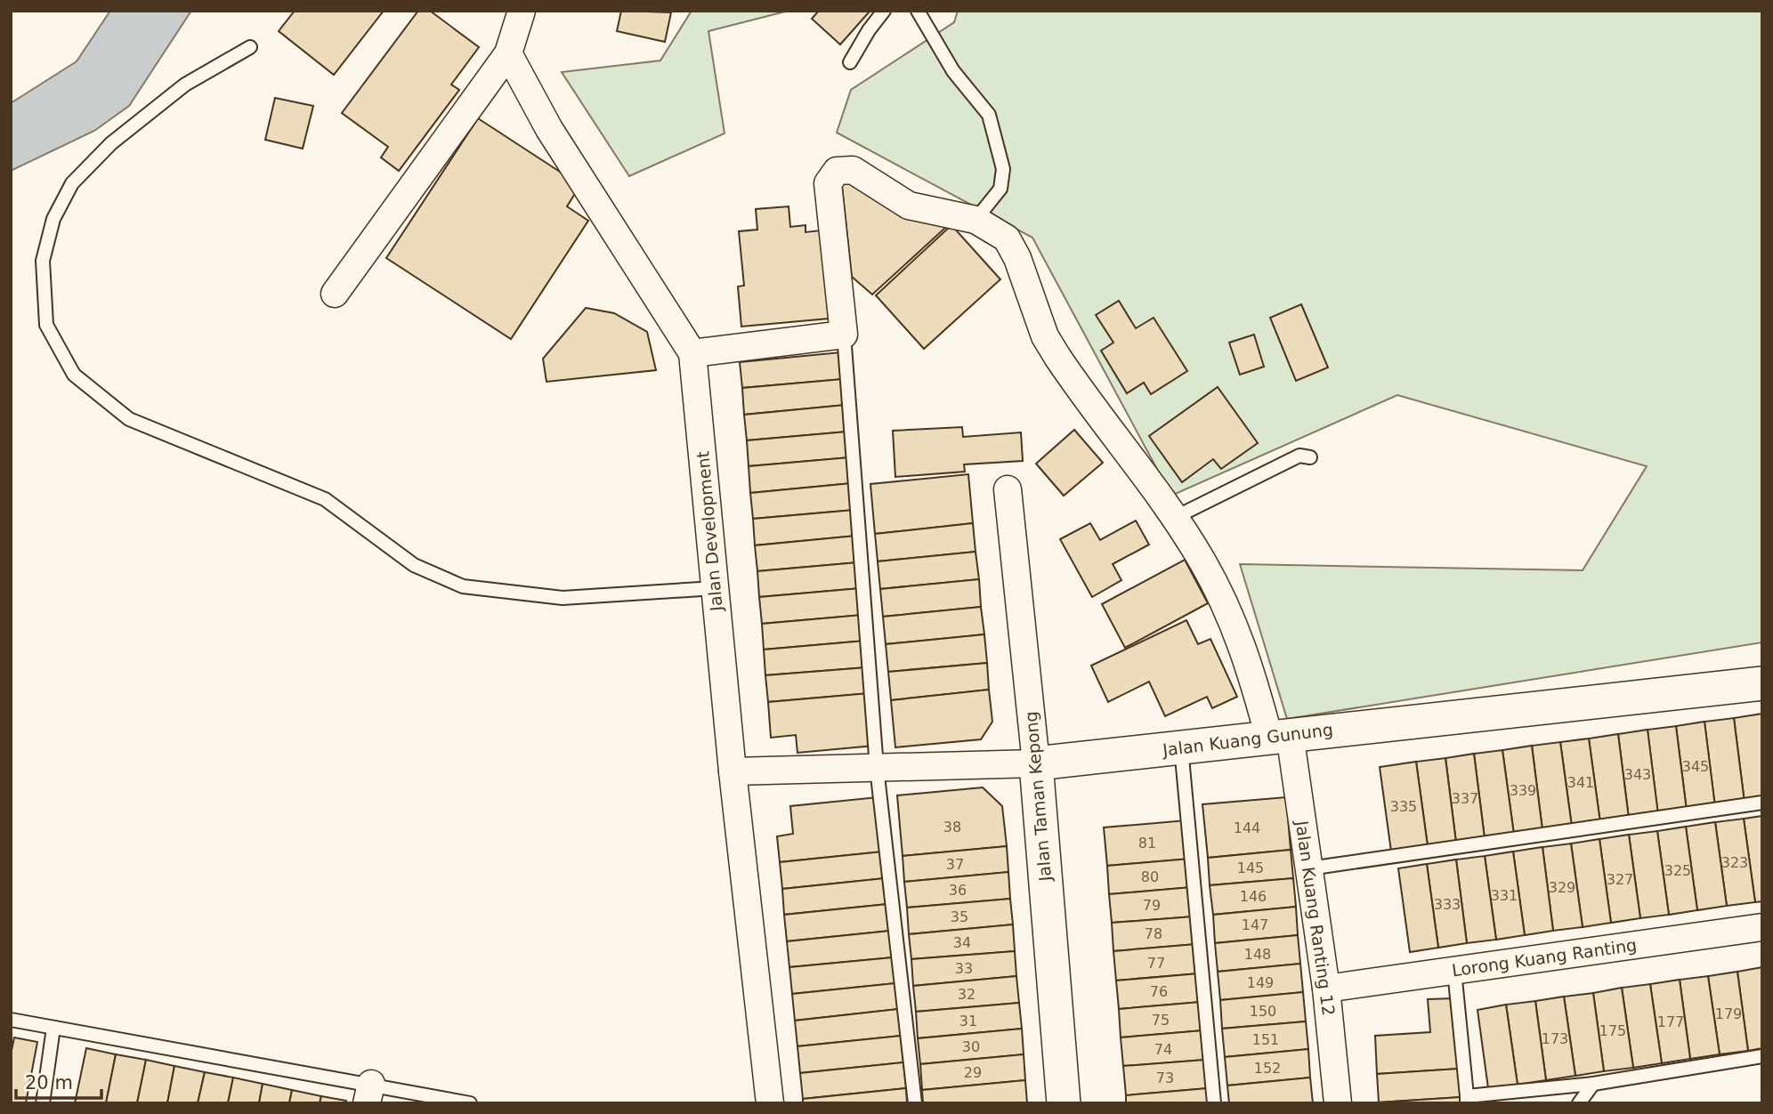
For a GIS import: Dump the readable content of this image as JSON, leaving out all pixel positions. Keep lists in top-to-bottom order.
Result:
{
  "streets": {
    "street": [
      "Jalan Development",
      "Jalan Kuang Gunung",
      "Jalan Taman Kepong",
      "Jalan Kuang Ranting 12",
      "Lorong Kuang Ranting"
    ]
  },
  "crossings": [
    ["Jalan Development", "Jalan Kuang Gunung"],
    ["Jalan Kuang Gunung", "Jalan Taman Kepong"],
    ["Jalan Kuang Gunung", "Jalan Kuang Ranting 12"],
    ["Jalan Kuang Ranting 12", "Lorong Kuang Ranting"]
  ],
  "house_numbers": [
    "345",
    "343",
    "341",
    "339",
    "337",
    "335",
    "38",
    "144",
    "81",
    "323",
    "37",
    "145",
    "325",
    "80",
    "327",
    "329",
    "36",
    "331",
    "146",
    "333",
    "79",
    "35",
    "147",
    "78",
    "34",
    "148",
    "77",
    "33",
    "149",
    "76",
    "32",
    "150",
    "179",
    "75",
    "31",
    "177",
    "175",
    "173",
    "151",
    "30",
    "74",
    "152",
    "29",
    "73"
  ],
  "scale_bar": "20 m"
}
